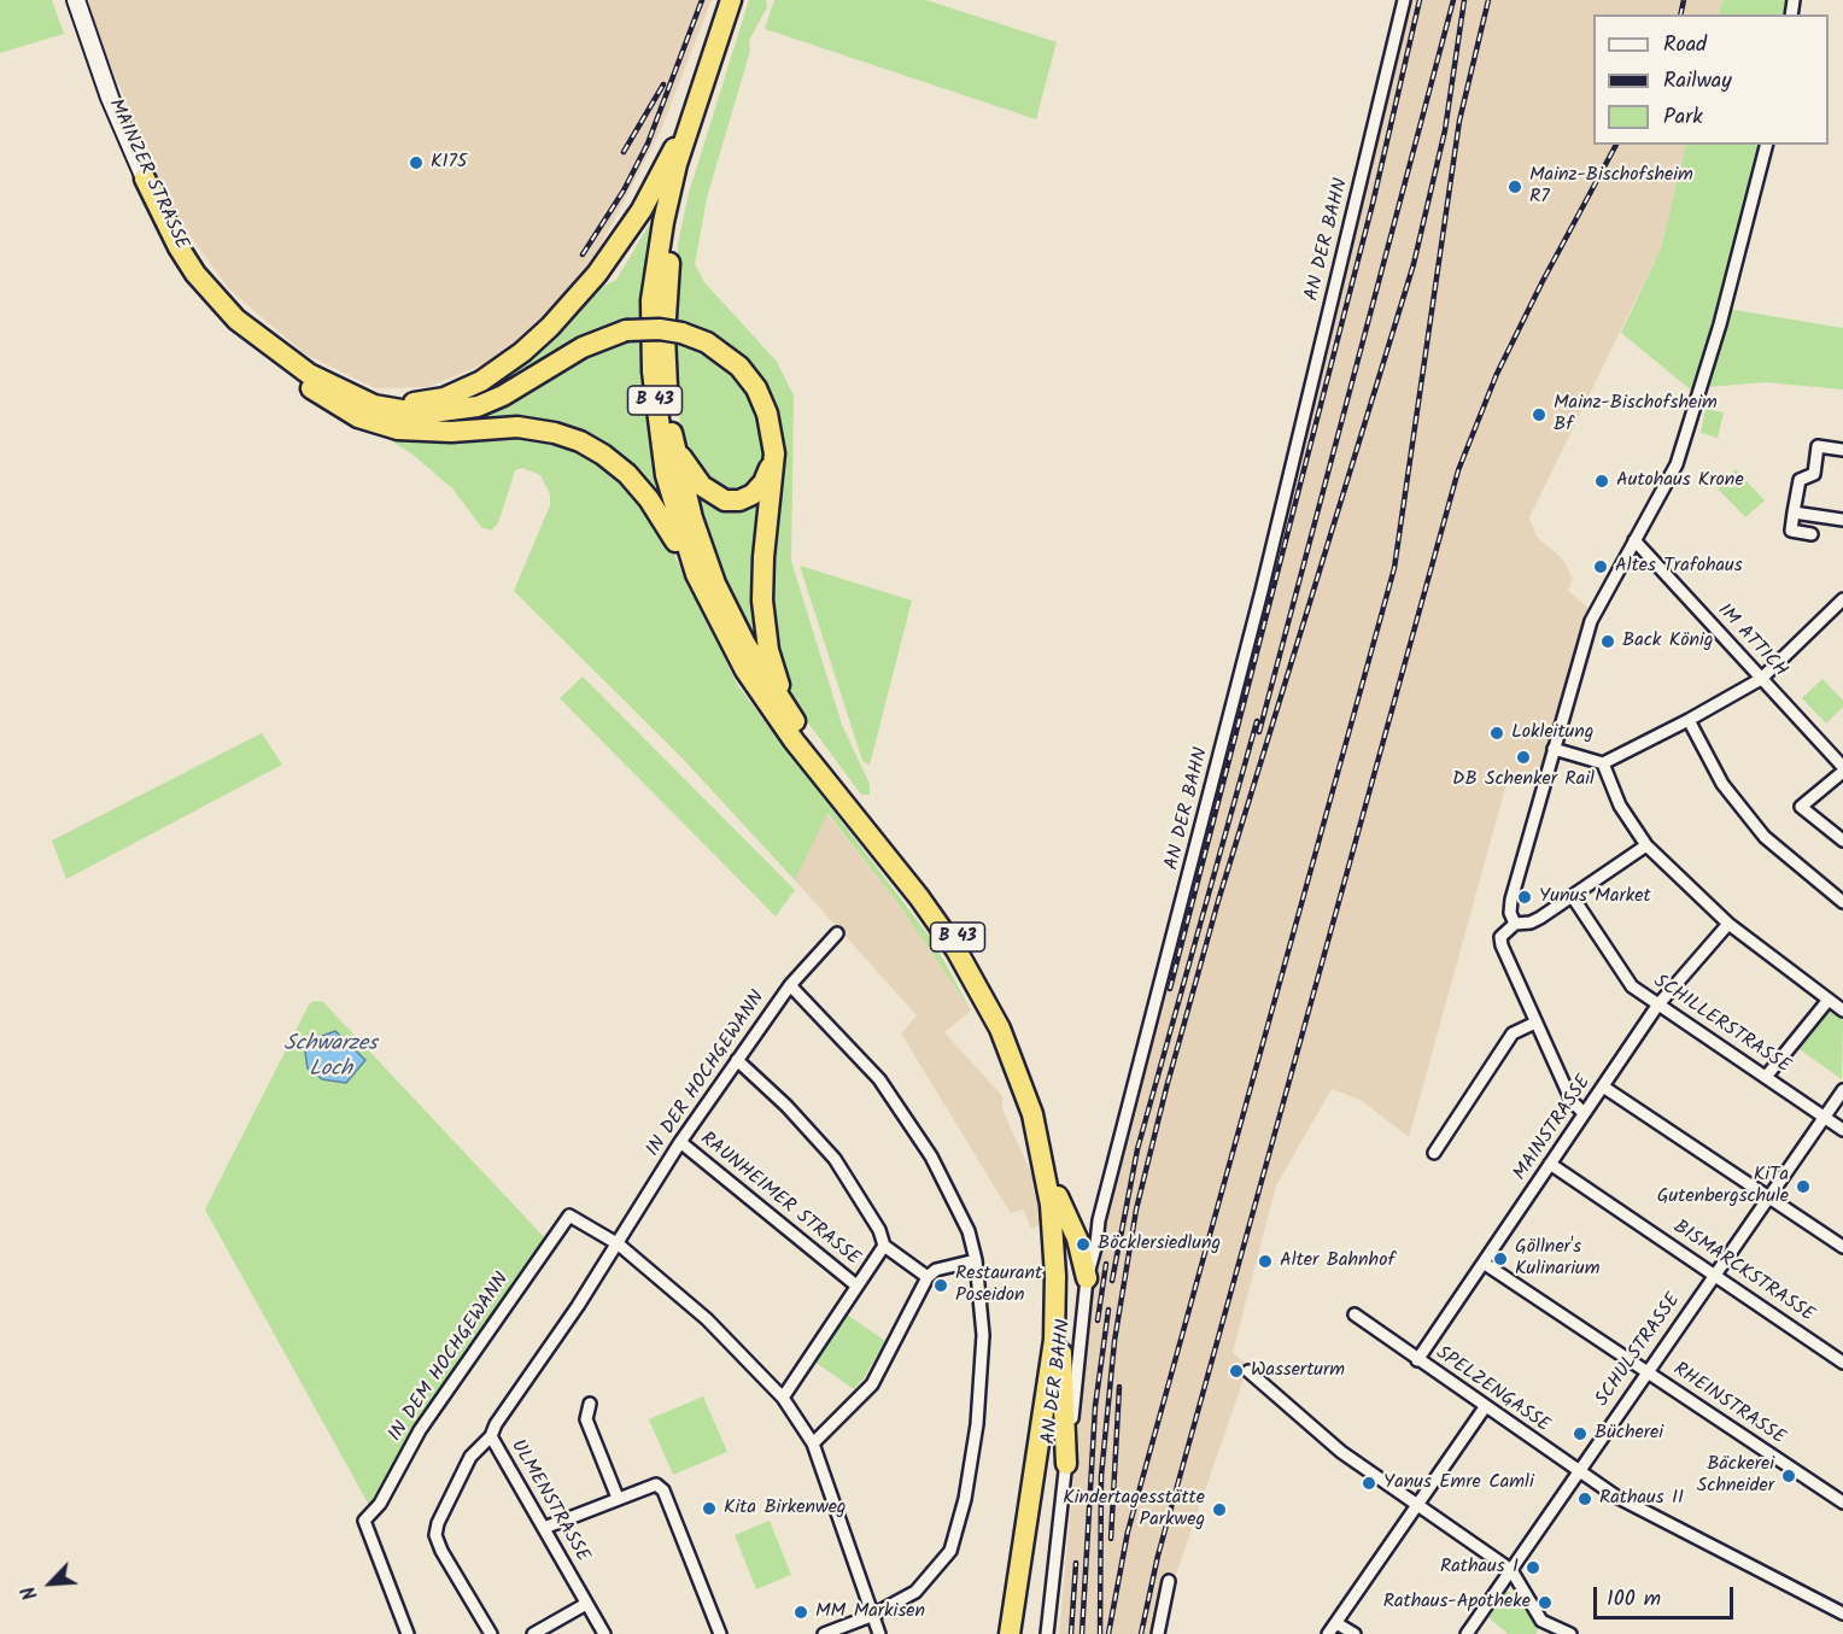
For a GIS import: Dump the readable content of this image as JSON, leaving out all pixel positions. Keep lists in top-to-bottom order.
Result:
{
  "streets": {
    "highway": ["MAINZER STRASSE", "B 43"],
    "street": [
      "AN DER BAHN",
      "IM ATTICH",
      "SCHILLERSTRASSE",
      "IN DER HOCHGEWANN",
      "MAINSTRASSE",
      "RAUNHEIMER STRASSE",
      "BISMARCKSTRASSE",
      "SCHULSTRASSE",
      "IN DEM HOCHGEWANN",
      "SPELZENGASSE",
      "RHEINSTRASSE",
      "ULMENSTRASSE"
    ]
  },
  "crossings": [
    ["SCHILLERSTRASSE", "MAINSTRASSE"],
    ["SCHILLERSTRASSE", "SCHULSTRASSE"],
    ["IN DER HOCHGEWANN", "RAUNHEIMER STRASSE"],
    ["IN DER HOCHGEWANN", "IN DEM HOCHGEWANN"],
    ["IN DER HOCHGEWANN", "ULMENSTRASSE"],
    ["MAINSTRASSE", "BISMARCKSTRASSE"],
    ["MAINSTRASSE", "SPELZENGASSE"],
    ["MAINSTRASSE", "RHEINSTRASSE"],
    ["BISMARCKSTRASSE", "SCHULSTRASSE"],
    ["SCHULSTRASSE", "SPELZENGASSE"],
    ["SCHULSTRASSE", "RHEINSTRASSE"],
    ["IN DEM HOCHGEWANN", "ULMENSTRASSE"]
  ],
  "water": ["Schwarzes Loch"],
  "places": [
    "K175",
    "Mainz-Bischofsheim R7",
    "Mainz-Bischofsheim Bf",
    "Autohaus Krone",
    "Altes Trafohaus",
    "Back König",
    "Lokleitung",
    "DB Schenker Rail",
    "Yunus Market",
    "KiTa Gutenbergschule",
    "Böcklersiedlung",
    "Göllner's Kulinarium",
    "Alter Bahnhof",
    "Restaurant Poseidon",
    "Wasserturm",
    "Bücherei",
    "Bäckerei Schneider",
    "Yanus Emre Camli",
    "Rathaus II",
    "Kita Birkenweg",
    "Kindertagesstätte Parkweg",
    "Rathaus I",
    "Rathaus-Apotheke",
    "MM Markisen"
  ],
  "legend": ["Road", "Railway", "Park"],
  "scale_bar": "100 m",
  "north": "bottom left"
}
